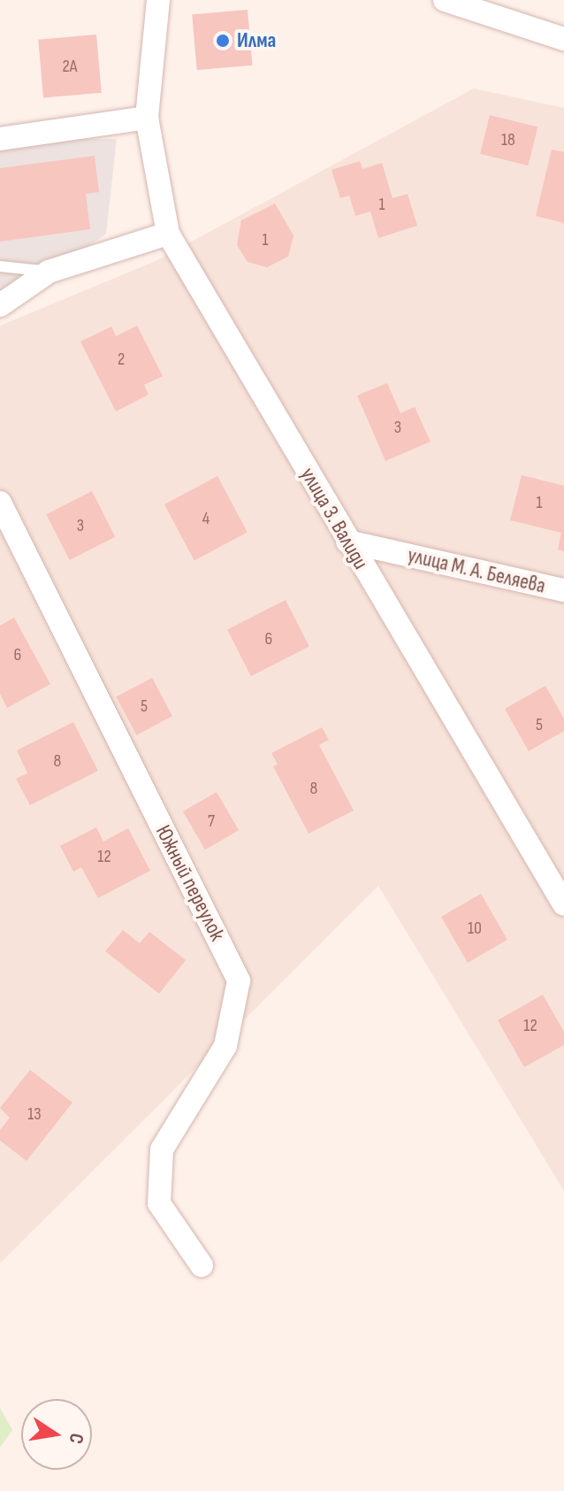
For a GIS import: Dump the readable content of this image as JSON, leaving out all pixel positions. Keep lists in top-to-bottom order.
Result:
{
  "streets": {
    "street": ["улица З. Валиди", "улица М. А. Беляева", "Южный переулок"]
  },
  "crossings": [
    ["улица З. Валиди", "улица М. А. Беляева"]
  ],
  "places": ["Илма"],
  "house_numbers": [
    "2А",
    "18",
    "1",
    "1",
    "2",
    "3",
    "1",
    "4",
    "3",
    "6",
    "6",
    "5",
    "5",
    "8",
    "8",
    "7",
    "12",
    "10",
    "12",
    "13"
  ],
  "north": "right"
}
